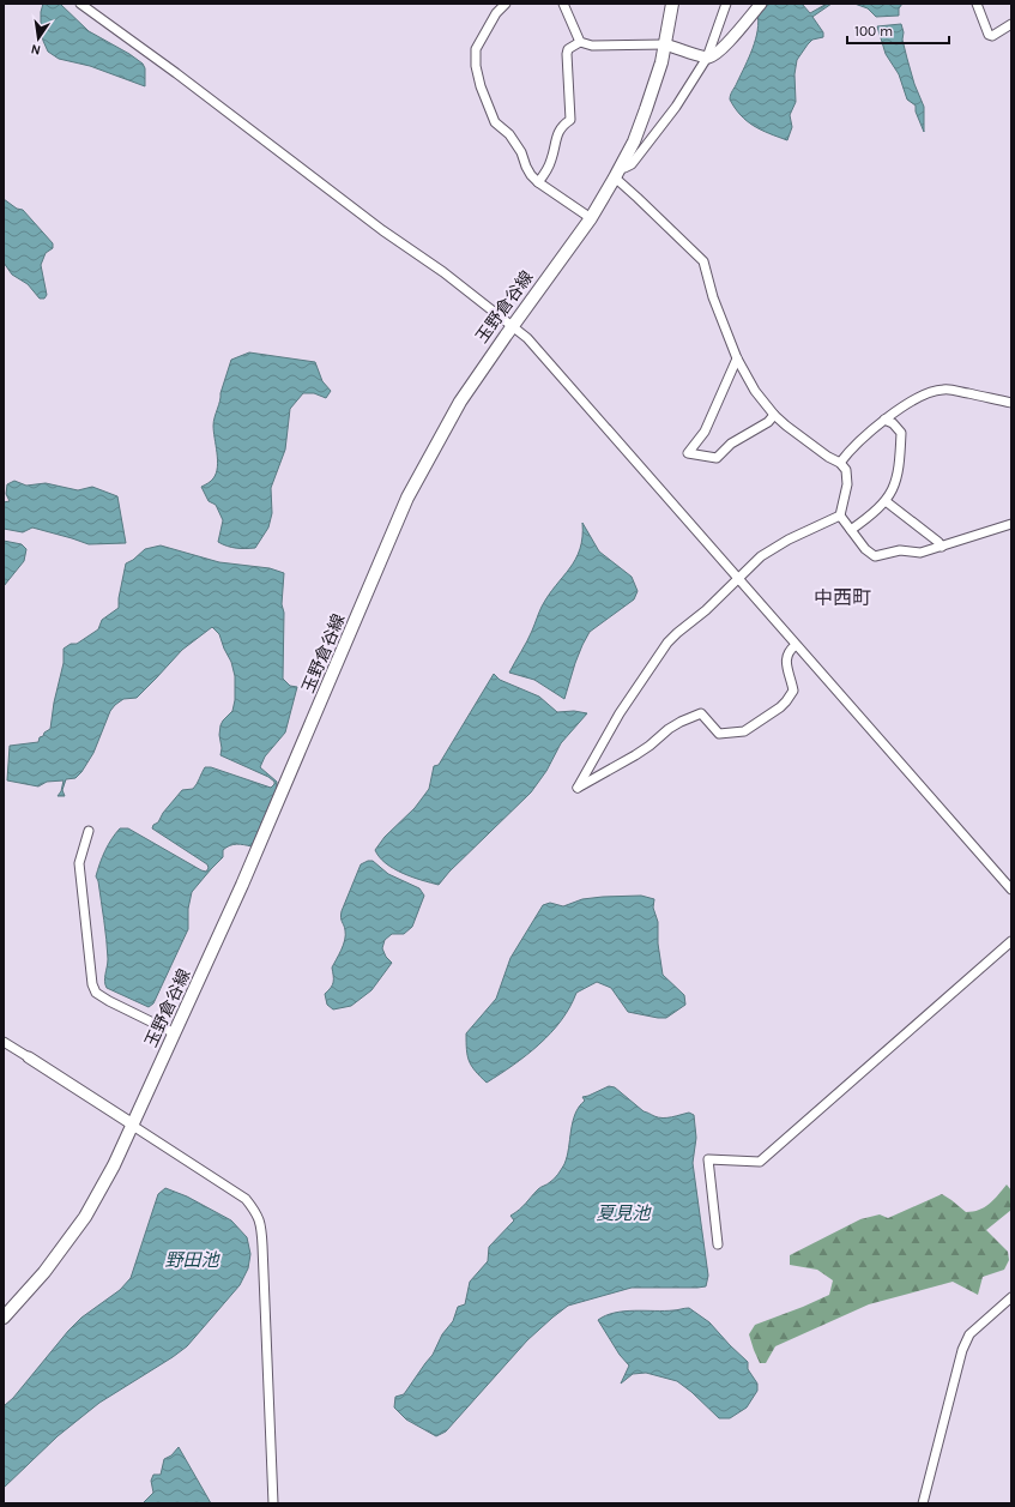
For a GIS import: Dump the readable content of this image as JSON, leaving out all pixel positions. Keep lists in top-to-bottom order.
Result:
{
  "streets": {
    "main road": ["玉野倉谷線"]
  },
  "districts": ["中西町"],
  "water": ["夏見池", "野田池"],
  "scale_bar": "100 m",
  "north": "bottom"
}
